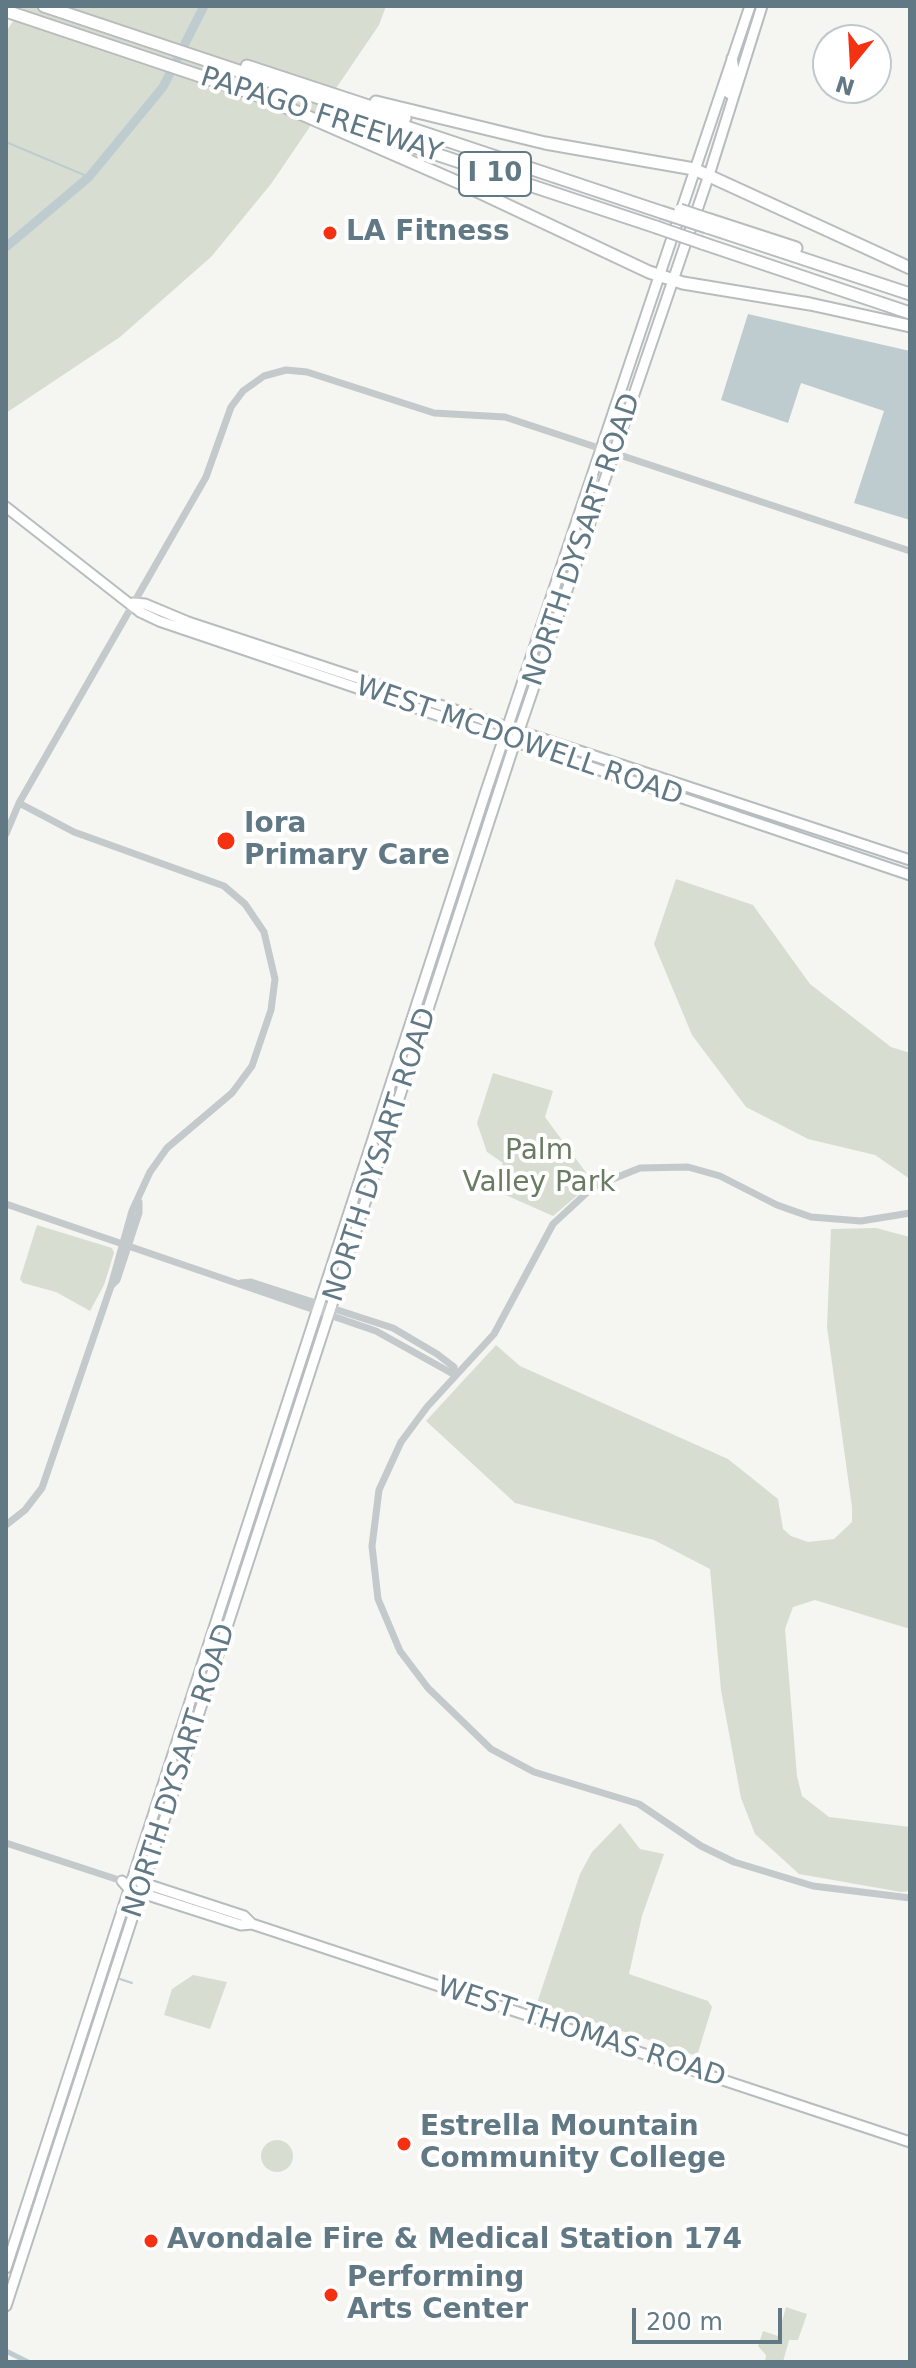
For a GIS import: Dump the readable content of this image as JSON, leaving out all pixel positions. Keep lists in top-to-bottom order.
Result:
{
  "streets": {
    "highway": ["PAPAGO FREEWAY", "I 10"],
    "main road": ["NORTH DYSART ROAD", "WEST MCDOWELL ROAD", "WEST THOMAS ROAD"]
  },
  "crossings": [
    ["NORTH DYSART ROAD", "WEST MCDOWELL ROAD"],
    ["NORTH DYSART ROAD", "WEST THOMAS ROAD"]
  ],
  "parks": ["Palm Valley Park"],
  "places": [
    "LA Fitness",
    "Iora Primary Care",
    "Estrella Mountain Community College",
    "Avondale Fire & Medical Station 174",
    "Performing Arts Center"
  ],
  "scale_bar": "200 m",
  "north": "bottom"
}
